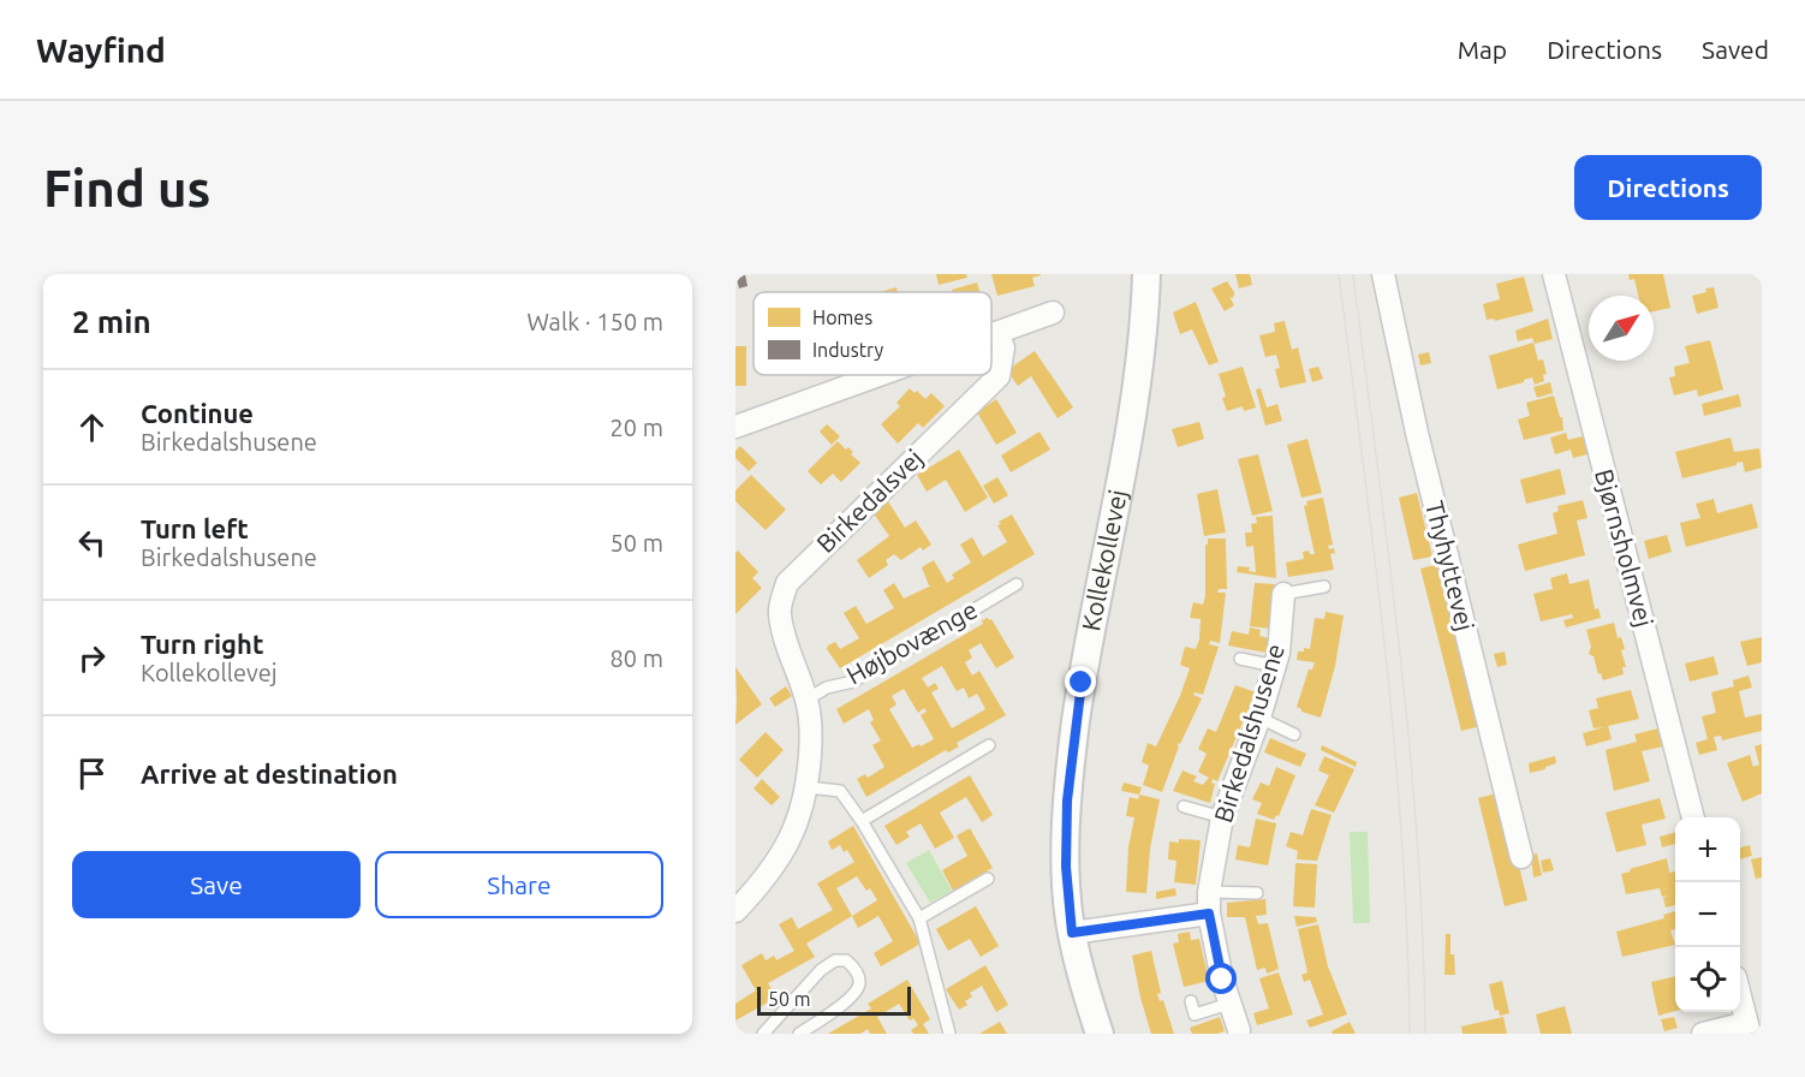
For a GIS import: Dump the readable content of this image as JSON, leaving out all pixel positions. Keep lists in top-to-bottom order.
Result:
{
  "streets": {
    "street": [
      "Birkedalsvej",
      "Bjørnsholmvej",
      "Kollekollevej",
      "Thyhyttevej",
      "Birkedalshusene"
    ],
    "lane": ["Højbovænge"]
  },
  "crossings": [
    ["Birkedalsvej", "Højbovænge"]
  ],
  "legend": ["Homes", "Industry"],
  "scale_bar": "50 m",
  "north": "top right",
  "page": {
    "header": "Wayfind",
    "nav": ["Map", "Directions", "Saved"],
    "buttons": [
      "Directions",
      ["Save", "Share"]
    ],
    "title": "Find us",
    "heading": ["2 min", "Walk · 150 m"],
    "list": [
      ["Continue", "Birkedalshusene", "20 m"],
      ["Turn left", "Birkedalshusene", "50 m"],
      ["Turn right", "Kollekollevej", "80 m"],
      "Arrive at destination"
    ],
    "map_buttons": ["+", "−"],
    "scale": "50 m"
  }
}
